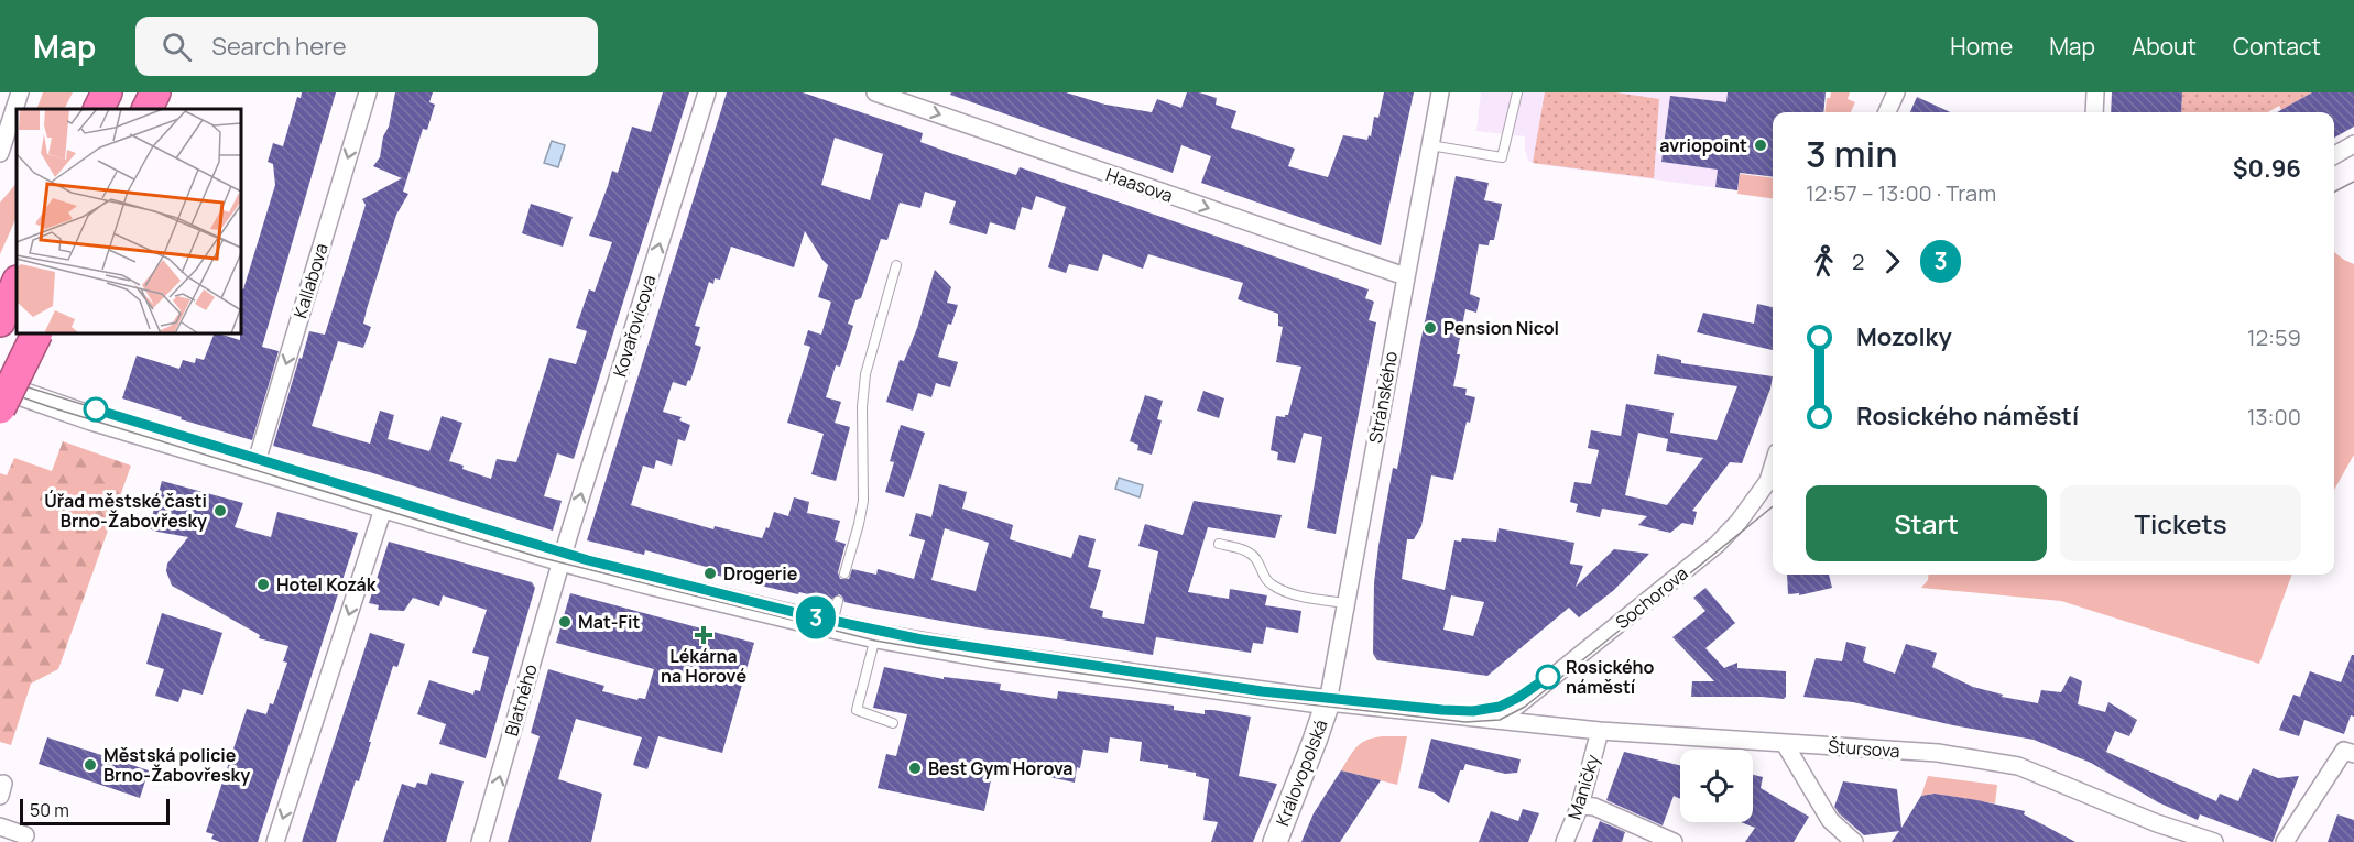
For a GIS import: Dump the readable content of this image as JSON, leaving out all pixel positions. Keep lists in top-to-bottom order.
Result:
{
  "streets": {
    "street": [
      "Haasova",
      "Kallabova",
      "Kovařovicova",
      "Stránského",
      "Sochorova",
      "Blatného",
      "Štursova",
      "Královopolská",
      "Maničky"
    ]
  },
  "crossings": [
    ["Haasova", "Stránského"],
    ["Kovařovicova", "Blatného"],
    ["Stránského", "Královopolská"],
    ["Sochorova", "Štursova"],
    ["Štursova", "Maničky"]
  ],
  "one_way": [
    "Haasova",
    "Kallabova",
    "Kovařovicova",
    "Blatného"
  ],
  "places": {
    "other": [
      "avriopoint",
      "Pension Nicol",
      "Úřad městské časti Brno-Žabovřesky",
      "Drogerie",
      "Hotel Kozák",
      "Mat-Fit",
      "Rosického náměstí",
      "Městská policie Brno-Žabovřesky",
      "Best Gym Horova"
    ],
    "health": ["Lékárna na Horové"]
  },
  "lines": ["tram line 3"],
  "scale_bar": "50 m",
  "page": {
    "header": "Map",
    "search": "Search here",
    "nav": [
      "Home",
      "Map",
      "About",
      "Contact"
    ],
    "on_map": "3",
    "heading": ["3 min", "12:57 – 13:00 · Tram", "$0.96"],
    "legs": ["2", "3"],
    "list": [
      {
        "name": "Mozolky",
        "value": "12:59"
      },
      {
        "name": "Rosického náměstí",
        "value": "13:00"
      }
    ],
    "buttons": ["Start", "Tickets"],
    "scale": "50 m"
  }
}
